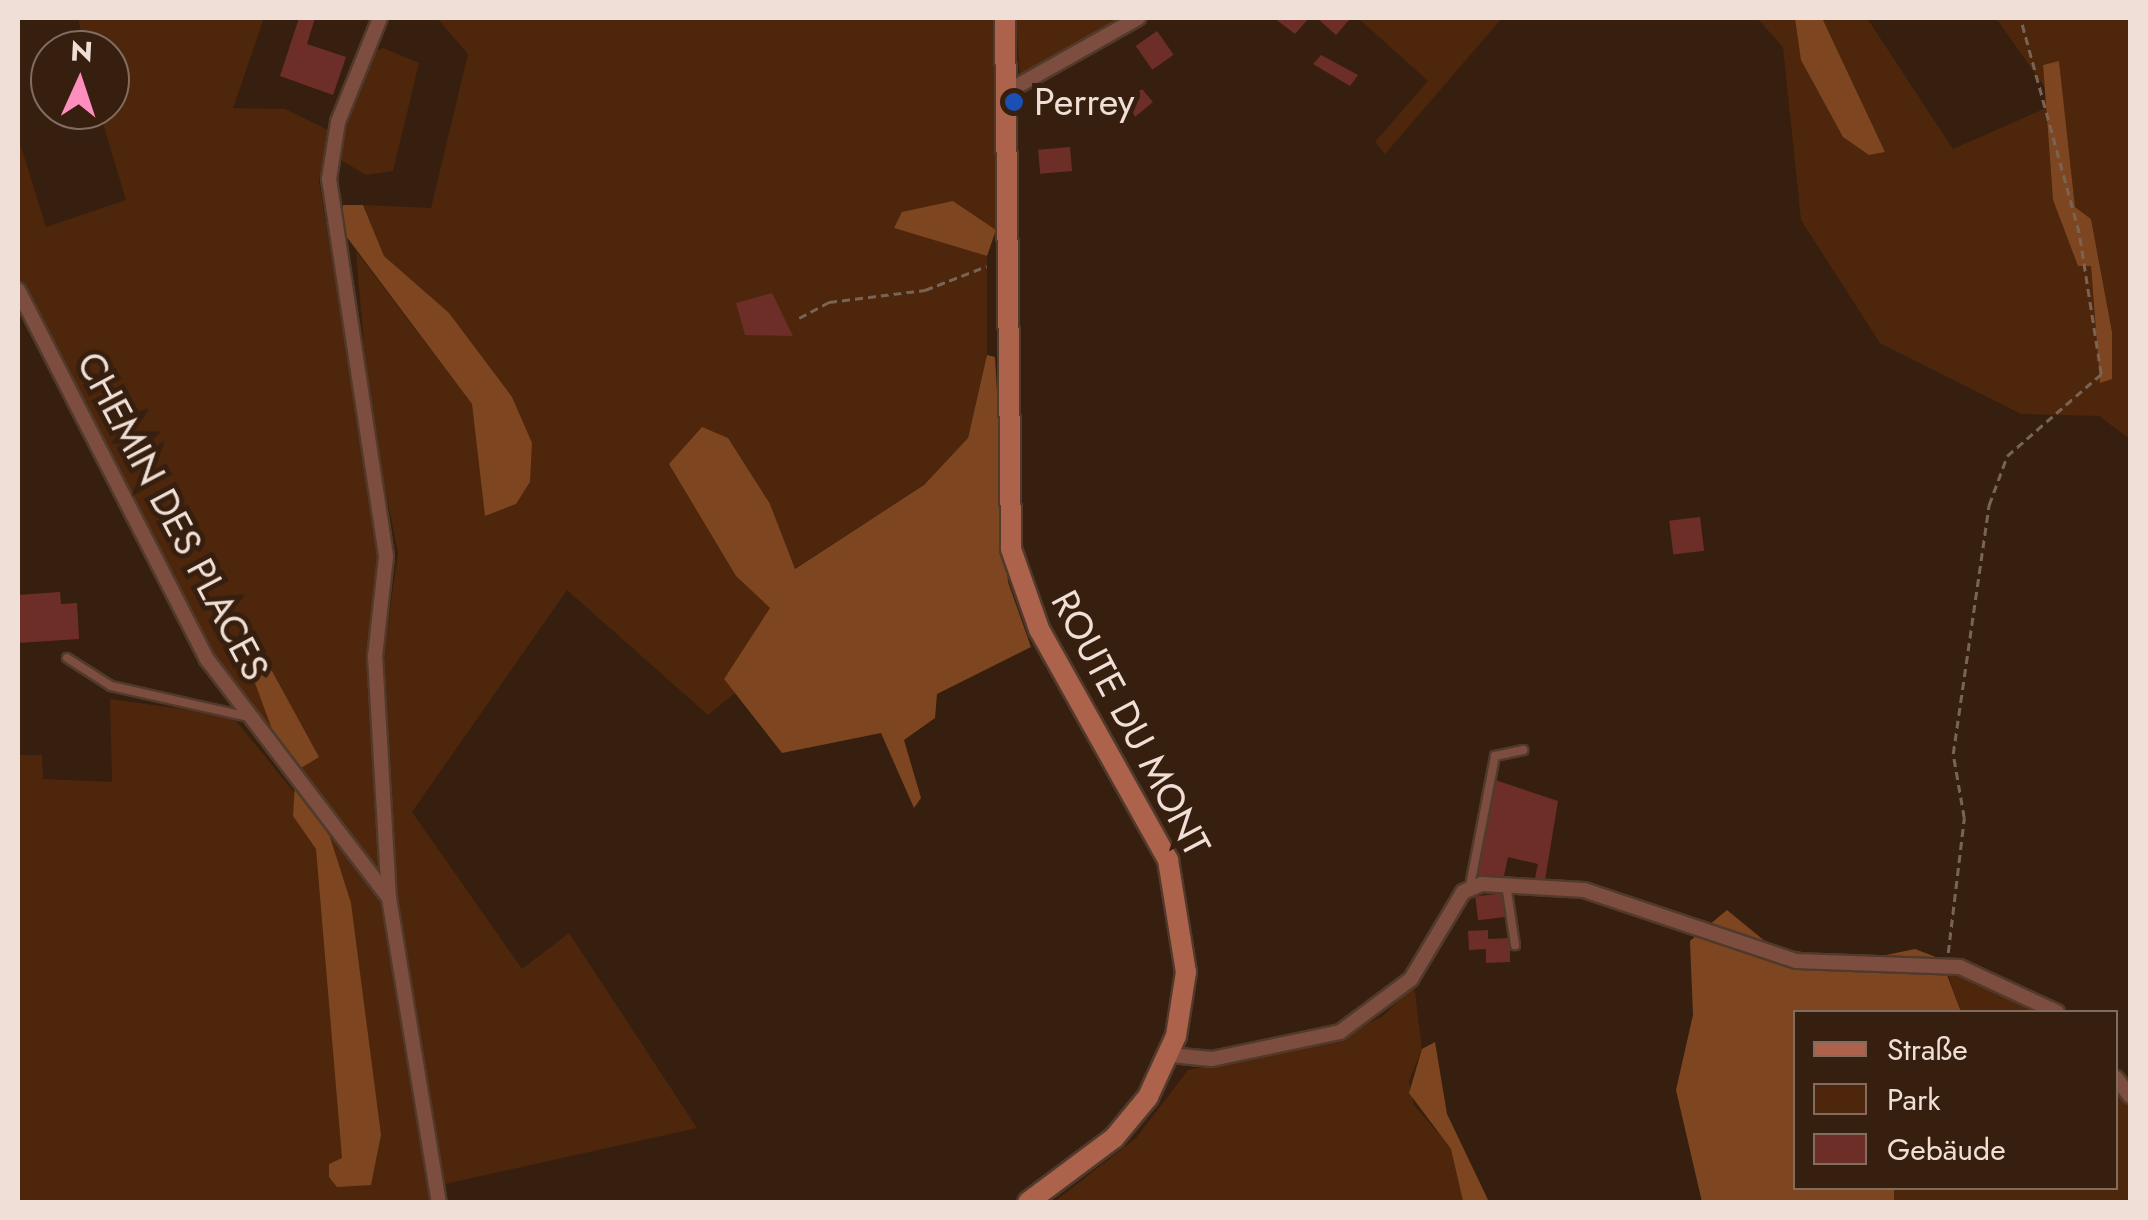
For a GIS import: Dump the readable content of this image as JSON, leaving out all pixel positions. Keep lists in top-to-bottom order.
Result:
{
  "streets": {
    "main road": ["ROUTE DU MONT"],
    "street": ["CHEMIN DES PLACES"]
  },
  "places": ["Perrey"],
  "legend": ["Straße", "Park", "Gebäude"],
  "north": "top"
}
